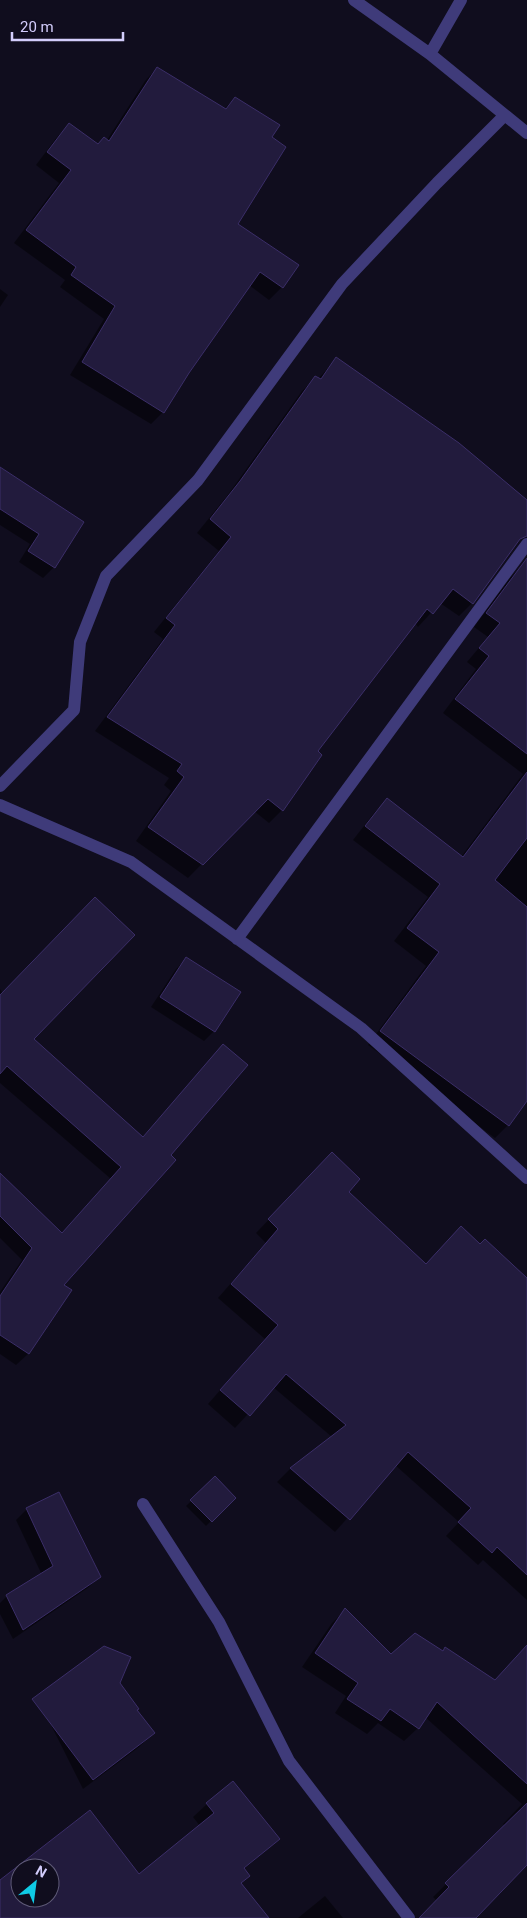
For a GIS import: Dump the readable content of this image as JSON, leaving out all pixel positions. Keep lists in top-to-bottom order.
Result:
{
  "scale_bar": "20 m",
  "north": "top right"
}
